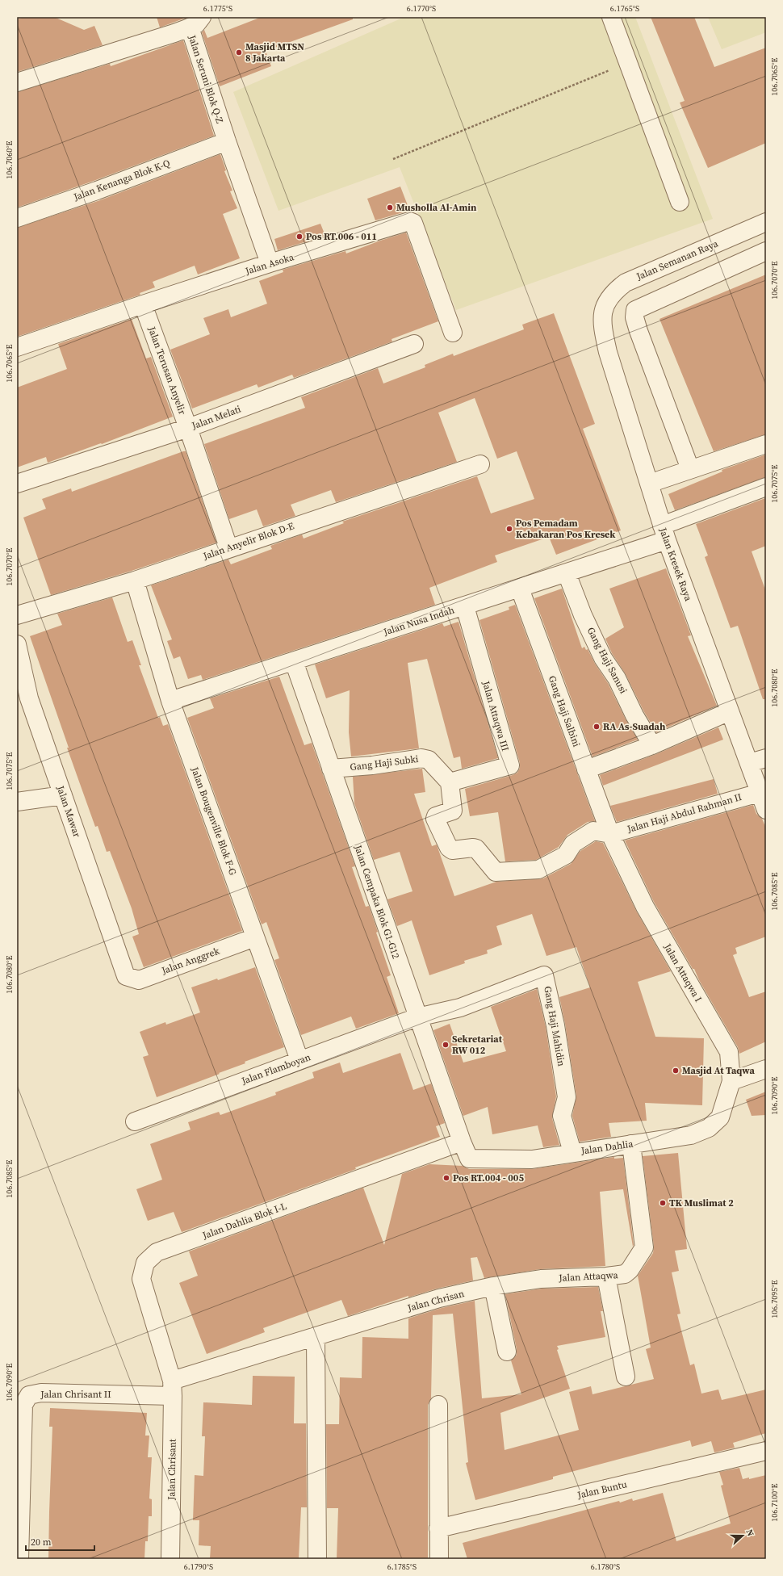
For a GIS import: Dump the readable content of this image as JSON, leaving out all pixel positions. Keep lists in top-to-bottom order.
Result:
{
  "streets": {
    "street": [
      "Jalan Seruni Blok Q-Z",
      "Jalan Kenanga Blok K-Q",
      "Jalan Semanan Raya",
      "Jalan Asoka",
      "Jalan Terusan Anyelir",
      "Jalan Melati",
      "Jalan Anyelir Blok D-E",
      "Jalan Kresek Raya",
      "Jalan Nusa Indah",
      "Gang Haji Sanusi",
      "Gang Haji Salbini",
      "Jalan Attaqwa III",
      "Gang Haji Subki",
      "Jalan Mawar",
      "Jalan Haji Abdul Rahman II",
      "Jalan Bougenville Blok F-G",
      "Jalan Cempaka Blok G1-G12",
      "Jalan Anggrek",
      "Jalan Attaqwa I",
      "Gang Haji Mahidin",
      "Jalan Flamboyan",
      "Jalan Dahlia",
      "Jalan Dahlia Blok I-L",
      "Jalan Attaqwa",
      "Jalan Chrisan",
      "Jalan Chrisant II",
      "Jalan Chrisant",
      "Jalan Buntu"
    ]
  },
  "crossings": [
    ["Jalan Seruni Blok Q-Z", "Jalan Kenanga Blok K-Q"],
    ["Jalan Seruni Blok Q-Z", "Jalan Asoka"],
    ["Jalan Semanan Raya", "Jalan Kresek Raya"],
    ["Jalan Asoka", "Jalan Terusan Anyelir"],
    ["Jalan Terusan Anyelir", "Jalan Melati"],
    ["Jalan Terusan Anyelir", "Jalan Anyelir Blok D-E"],
    ["Jalan Anyelir Blok D-E", "Jalan Bougenville Blok F-G"],
    ["Jalan Kresek Raya", "Jalan Nusa Indah"],
    ["Jalan Kresek Raya", "Jalan Haji Abdul Rahman II"],
    ["Jalan Nusa Indah", "Gang Haji Sanusi"],
    ["Jalan Nusa Indah", "Gang Haji Salbini"],
    ["Jalan Nusa Indah", "Jalan Attaqwa III"],
    ["Jalan Nusa Indah", "Jalan Bougenville Blok F-G"],
    ["Jalan Nusa Indah", "Jalan Cempaka Blok G1-G12"],
    ["Gang Haji Salbini", "Jalan Haji Abdul Rahman II"],
    ["Gang Haji Salbini", "Jalan Attaqwa I"],
    ["Jalan Attaqwa III", "Gang Haji Subki"],
    ["Gang Haji Subki", "Jalan Cempaka Blok G1-G12"],
    ["Jalan Mawar", "Jalan Anggrek"],
    ["Jalan Haji Abdul Rahman II", "Jalan Attaqwa I"],
    ["Jalan Bougenville Blok F-G", "Jalan Anggrek"],
    ["Jalan Bougenville Blok F-G", "Jalan Flamboyan"],
    ["Jalan Cempaka Blok G1-G12", "Gang Haji Mahidin"],
    ["Jalan Cempaka Blok G1-G12", "Jalan Flamboyan"],
    ["Jalan Cempaka Blok G1-G12", "Jalan Dahlia"],
    ["Jalan Cempaka Blok G1-G12", "Jalan Dahlia Blok I-L"],
    ["Jalan Attaqwa I", "Jalan Dahlia"],
    ["Gang Haji Mahidin", "Jalan Flamboyan"],
    ["Gang Haji Mahidin", "Jalan Dahlia"],
    ["Jalan Dahlia", "Jalan Dahlia Blok I-L"],
    ["Jalan Dahlia", "Jalan Attaqwa"],
    ["Jalan Dahlia Blok I-L", "Jalan Chrisan"],
    ["Jalan Dahlia Blok I-L", "Jalan Chrisant II"],
    ["Jalan Dahlia Blok I-L", "Jalan Chrisant"],
    ["Jalan Attaqwa", "Jalan Chrisan"],
    ["Jalan Chrisan", "Jalan Chrisant II"],
    ["Jalan Chrisan", "Jalan Chrisant"],
    ["Jalan Chrisant II", "Jalan Chrisant"]
  ],
  "places": [
    "Masjid MTSN 8 Jakarta",
    "Musholla Al-Amin",
    "Pos RT.006 - 011",
    "Pos Pemadam Kebakaran Pos Kresek",
    "RA As-Suadah",
    "Sekretariat RW 012",
    "Masjid At Taqwa",
    "Pos RT.004 - 005",
    "TK Muslimat 2"
  ],
  "scale_bar": "20 m",
  "north": "right",
  "coordinates": [
    "6.1775°S",
    "6.1770°S",
    "6.1765°S",
    "106.7065°E",
    "106.7060°E",
    "106.7070°E",
    "106.7075°E",
    "106.7080°E",
    "106.7085°E",
    "106.7090°E",
    "106.7095°E",
    "106.7100°E",
    "6.1790°S",
    "6.1785°S",
    "6.1780°S"
  ]
}
